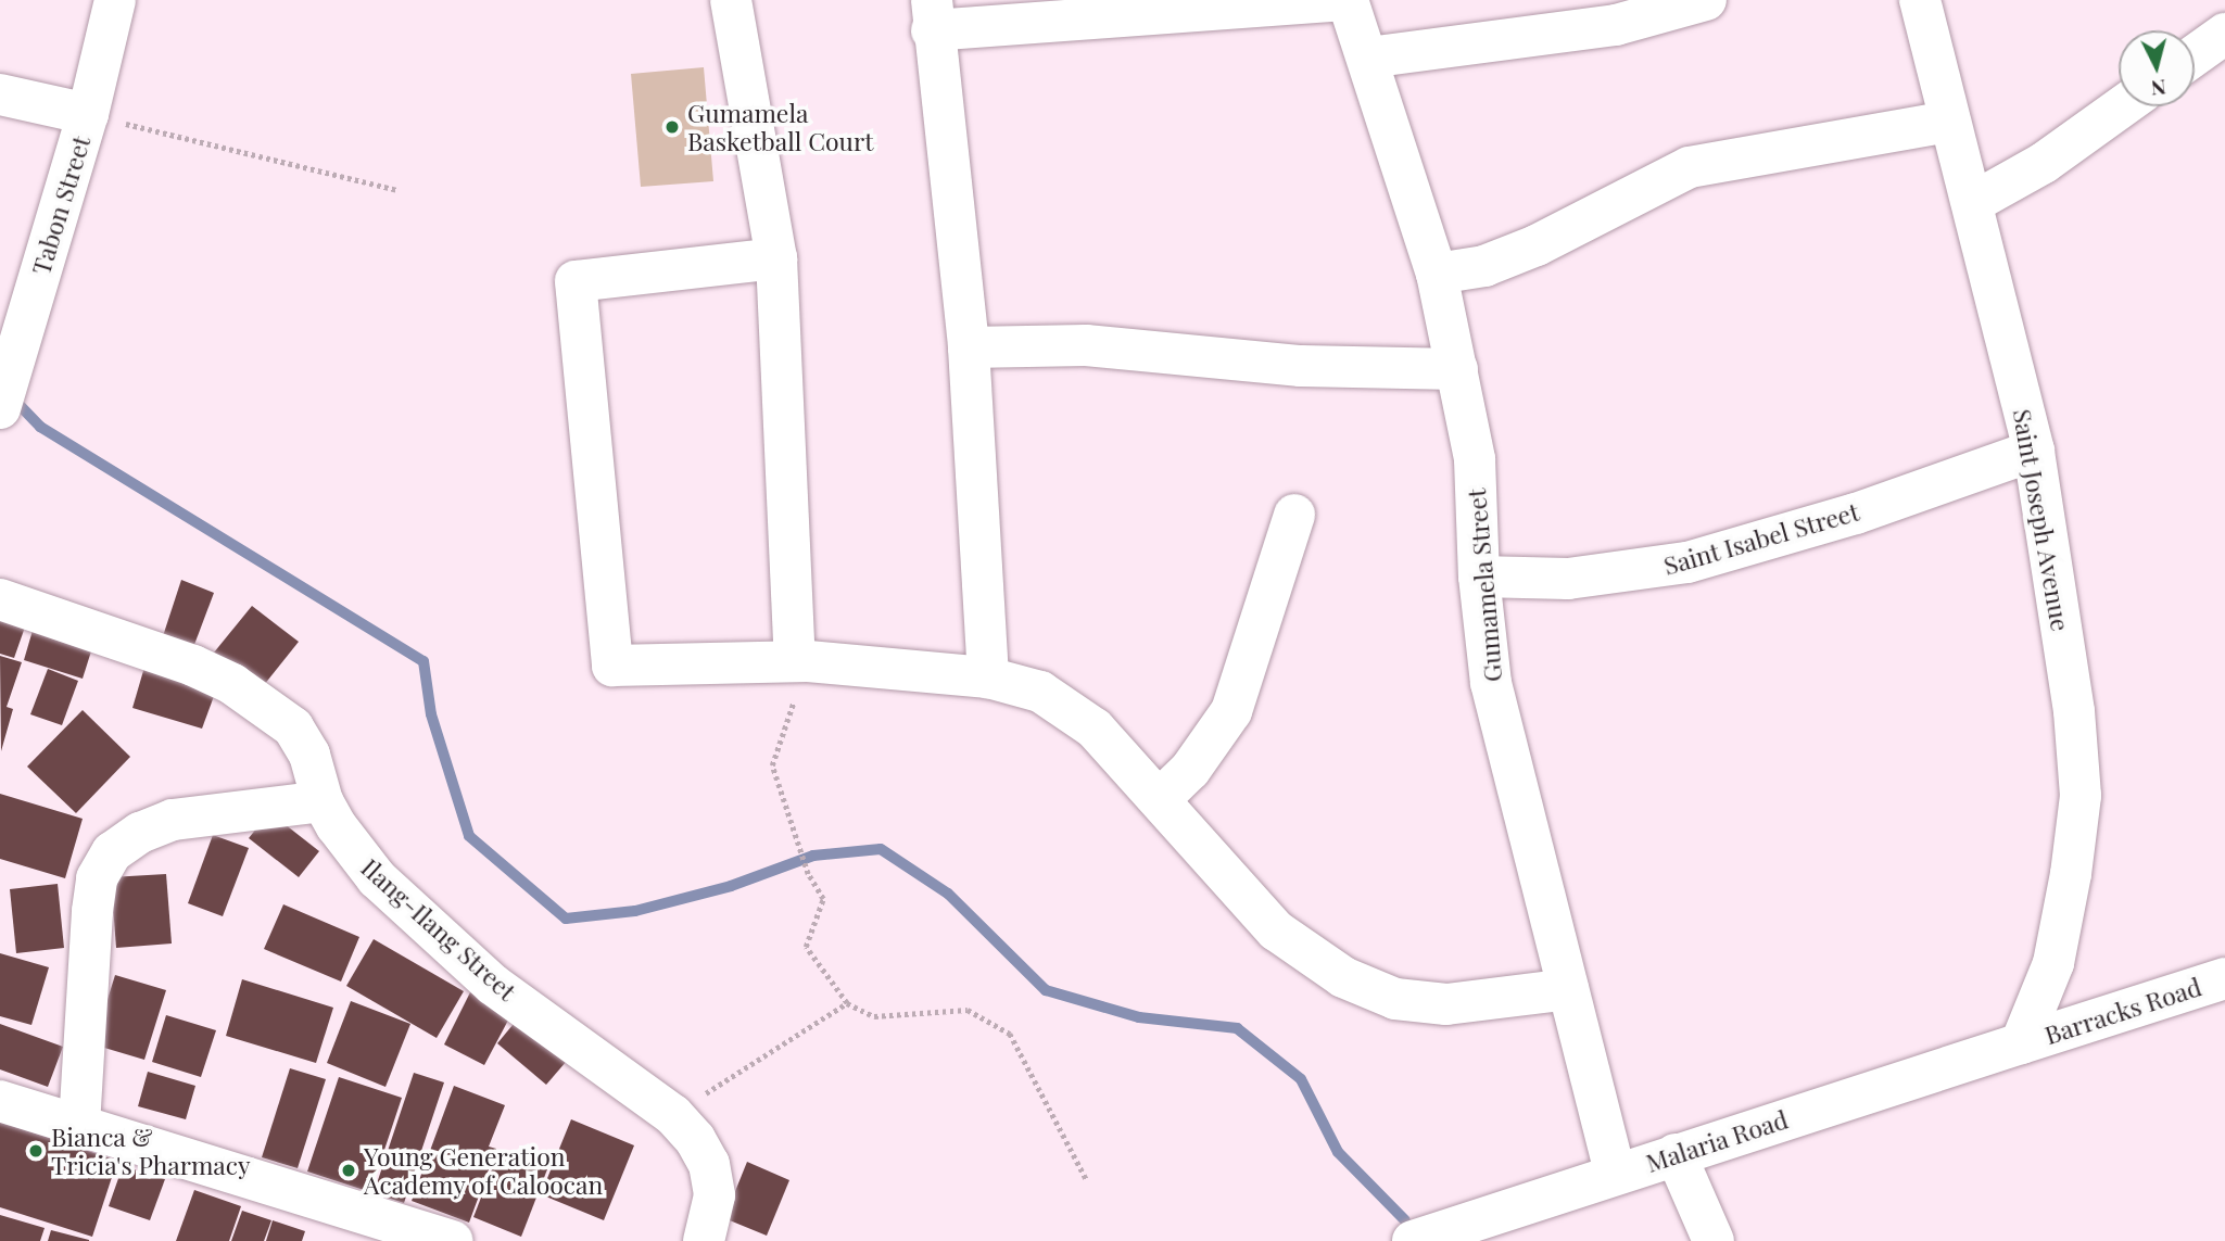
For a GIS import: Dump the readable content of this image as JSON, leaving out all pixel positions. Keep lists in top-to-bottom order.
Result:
{
  "streets": {
    "street": [
      "Tabon Street",
      "Saint Joseph Avenue",
      "Saint Isabel Street",
      "Gumamela Street",
      "Ilang-Ilang Street",
      "Barracks Road",
      "Malaria Road"
    ]
  },
  "crossings": [
    ["Saint Joseph Avenue", "Saint Isabel Street"],
    ["Saint Joseph Avenue", "Barracks Road"],
    ["Saint Joseph Avenue", "Malaria Road"],
    ["Saint Isabel Street", "Gumamela Street"],
    ["Gumamela Street", "Malaria Road"],
    ["Barracks Road", "Malaria Road"]
  ],
  "places": ["Gumamela Basketball Court", "Bianca & Tricia's Pharmacy", "Young Generation Academy of Caloocan"],
  "north": "bottom"
}
